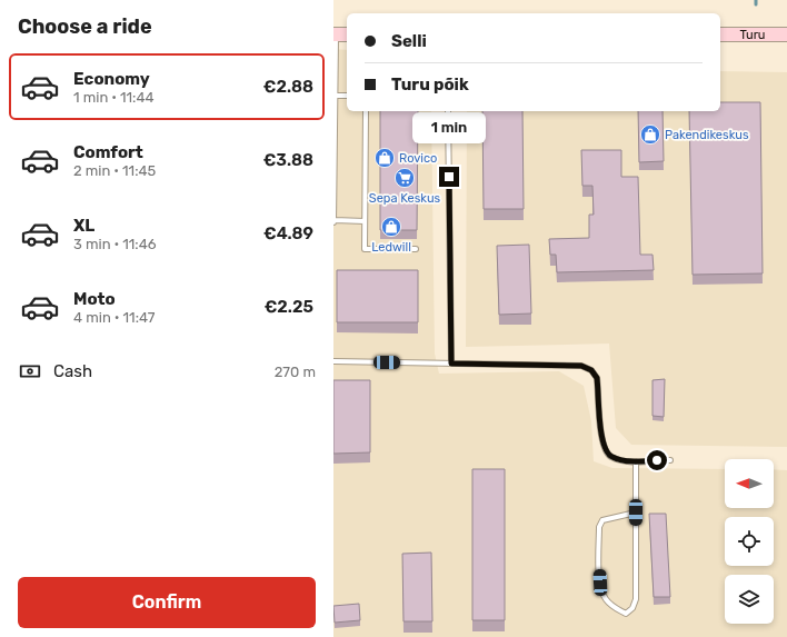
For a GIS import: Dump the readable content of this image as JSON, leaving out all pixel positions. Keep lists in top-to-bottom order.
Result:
{
  "streets": {
    "main road": ["Turu"]
  },
  "places": {
    "shop": ["Pakendikeskus", "Rovico", "Ledwill"],
    "supermarket": ["Sepa Keskus"]
  },
  "north": "left",
  "page": {
    "heading": "Choose a ride",
    "banner": ["Selli", "Turu põik"],
    "list": [
      {
        "name": "Economy",
        "note": "1 min · 11:44",
        "value": "€2.88"
      },
      {
        "name": "Comfort",
        "note": "2 min · 11:45",
        "value": "€3.88"
      },
      {
        "name": "XL",
        "note": "3 min · 11:46",
        "value": "€4.89"
      },
      {
        "name": "Moto",
        "note": "4 min · 11:47",
        "value": "€2.25"
      }
    ],
    "bubble": "1 min",
    "pay": ["Cash", "270 m"],
    "buttons": "Confirm"
  }
}
